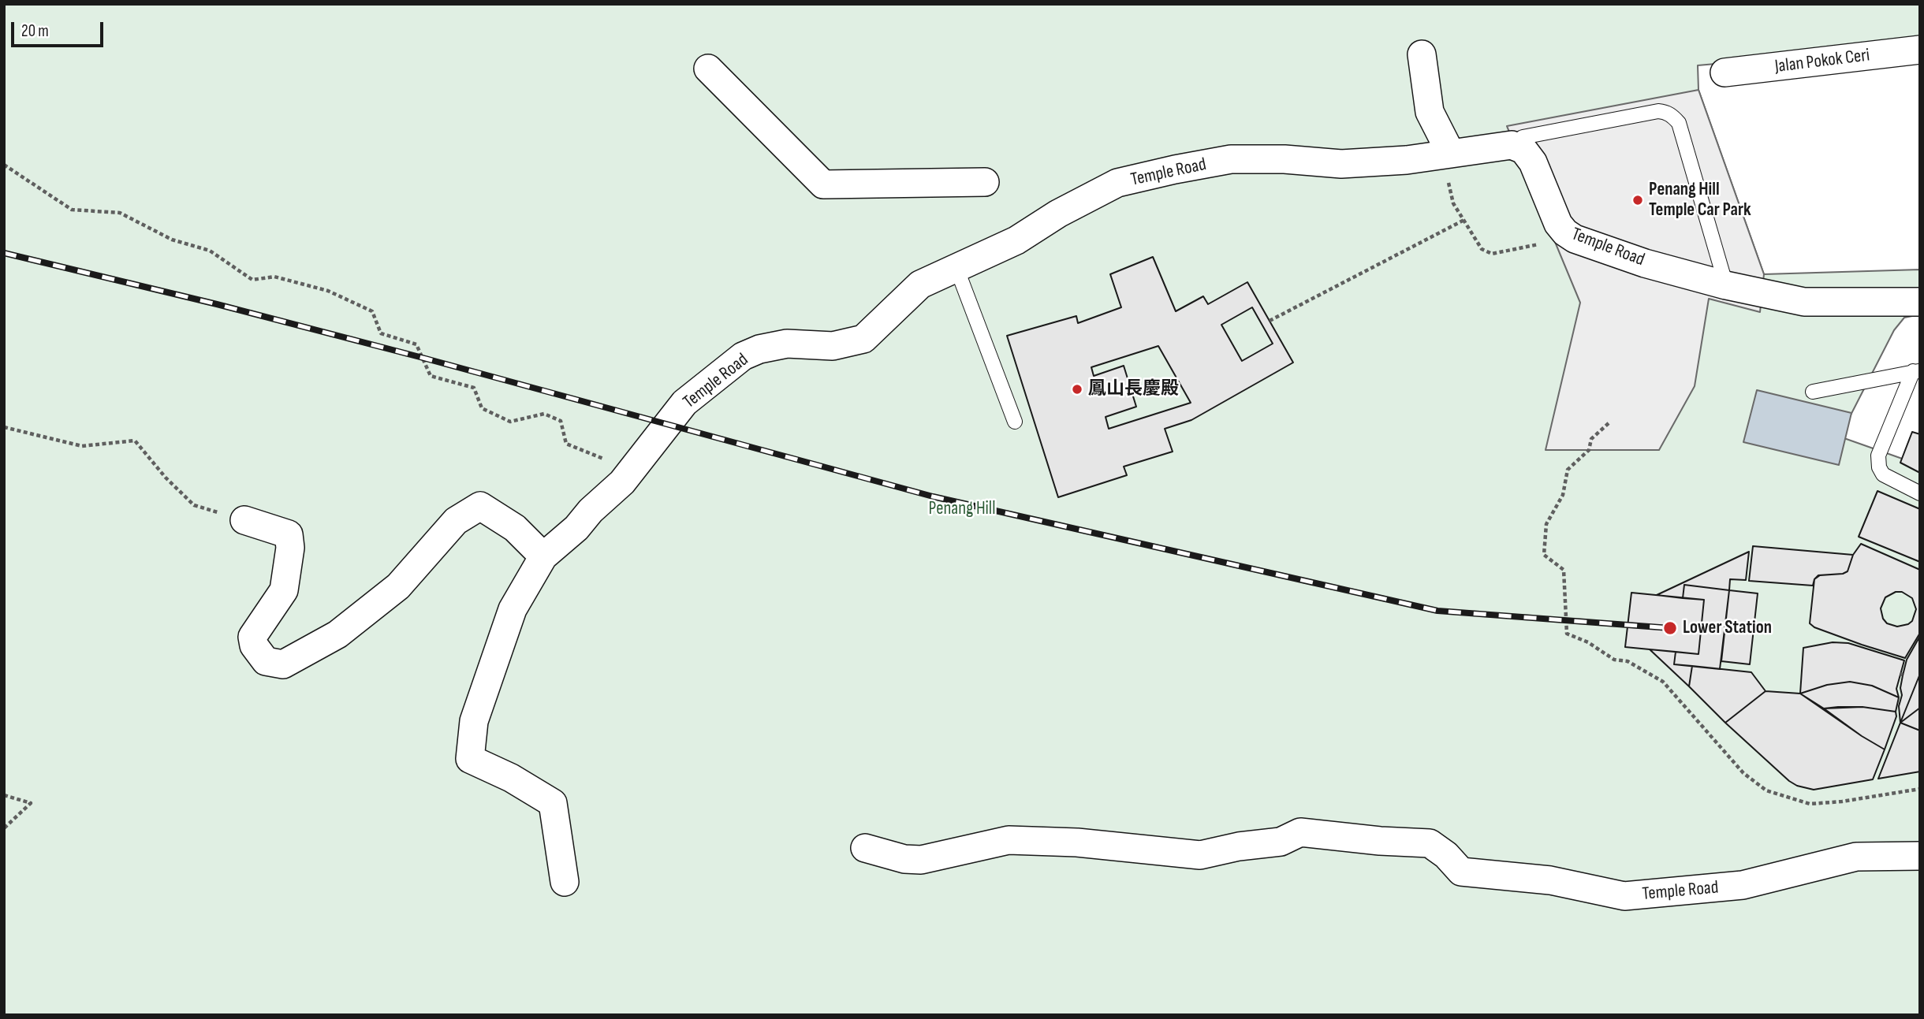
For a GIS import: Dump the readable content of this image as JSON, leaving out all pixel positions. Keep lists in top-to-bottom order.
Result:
{
  "streets": {
    "street": ["Jalan Pokok Ceri", "Temple Road"]
  },
  "parks": ["Penang Hill"],
  "places": ["Penang Hill Temple Car Park", "鳳山長慶殿", "Lower Station"],
  "scale_bar": "20 m"
}
